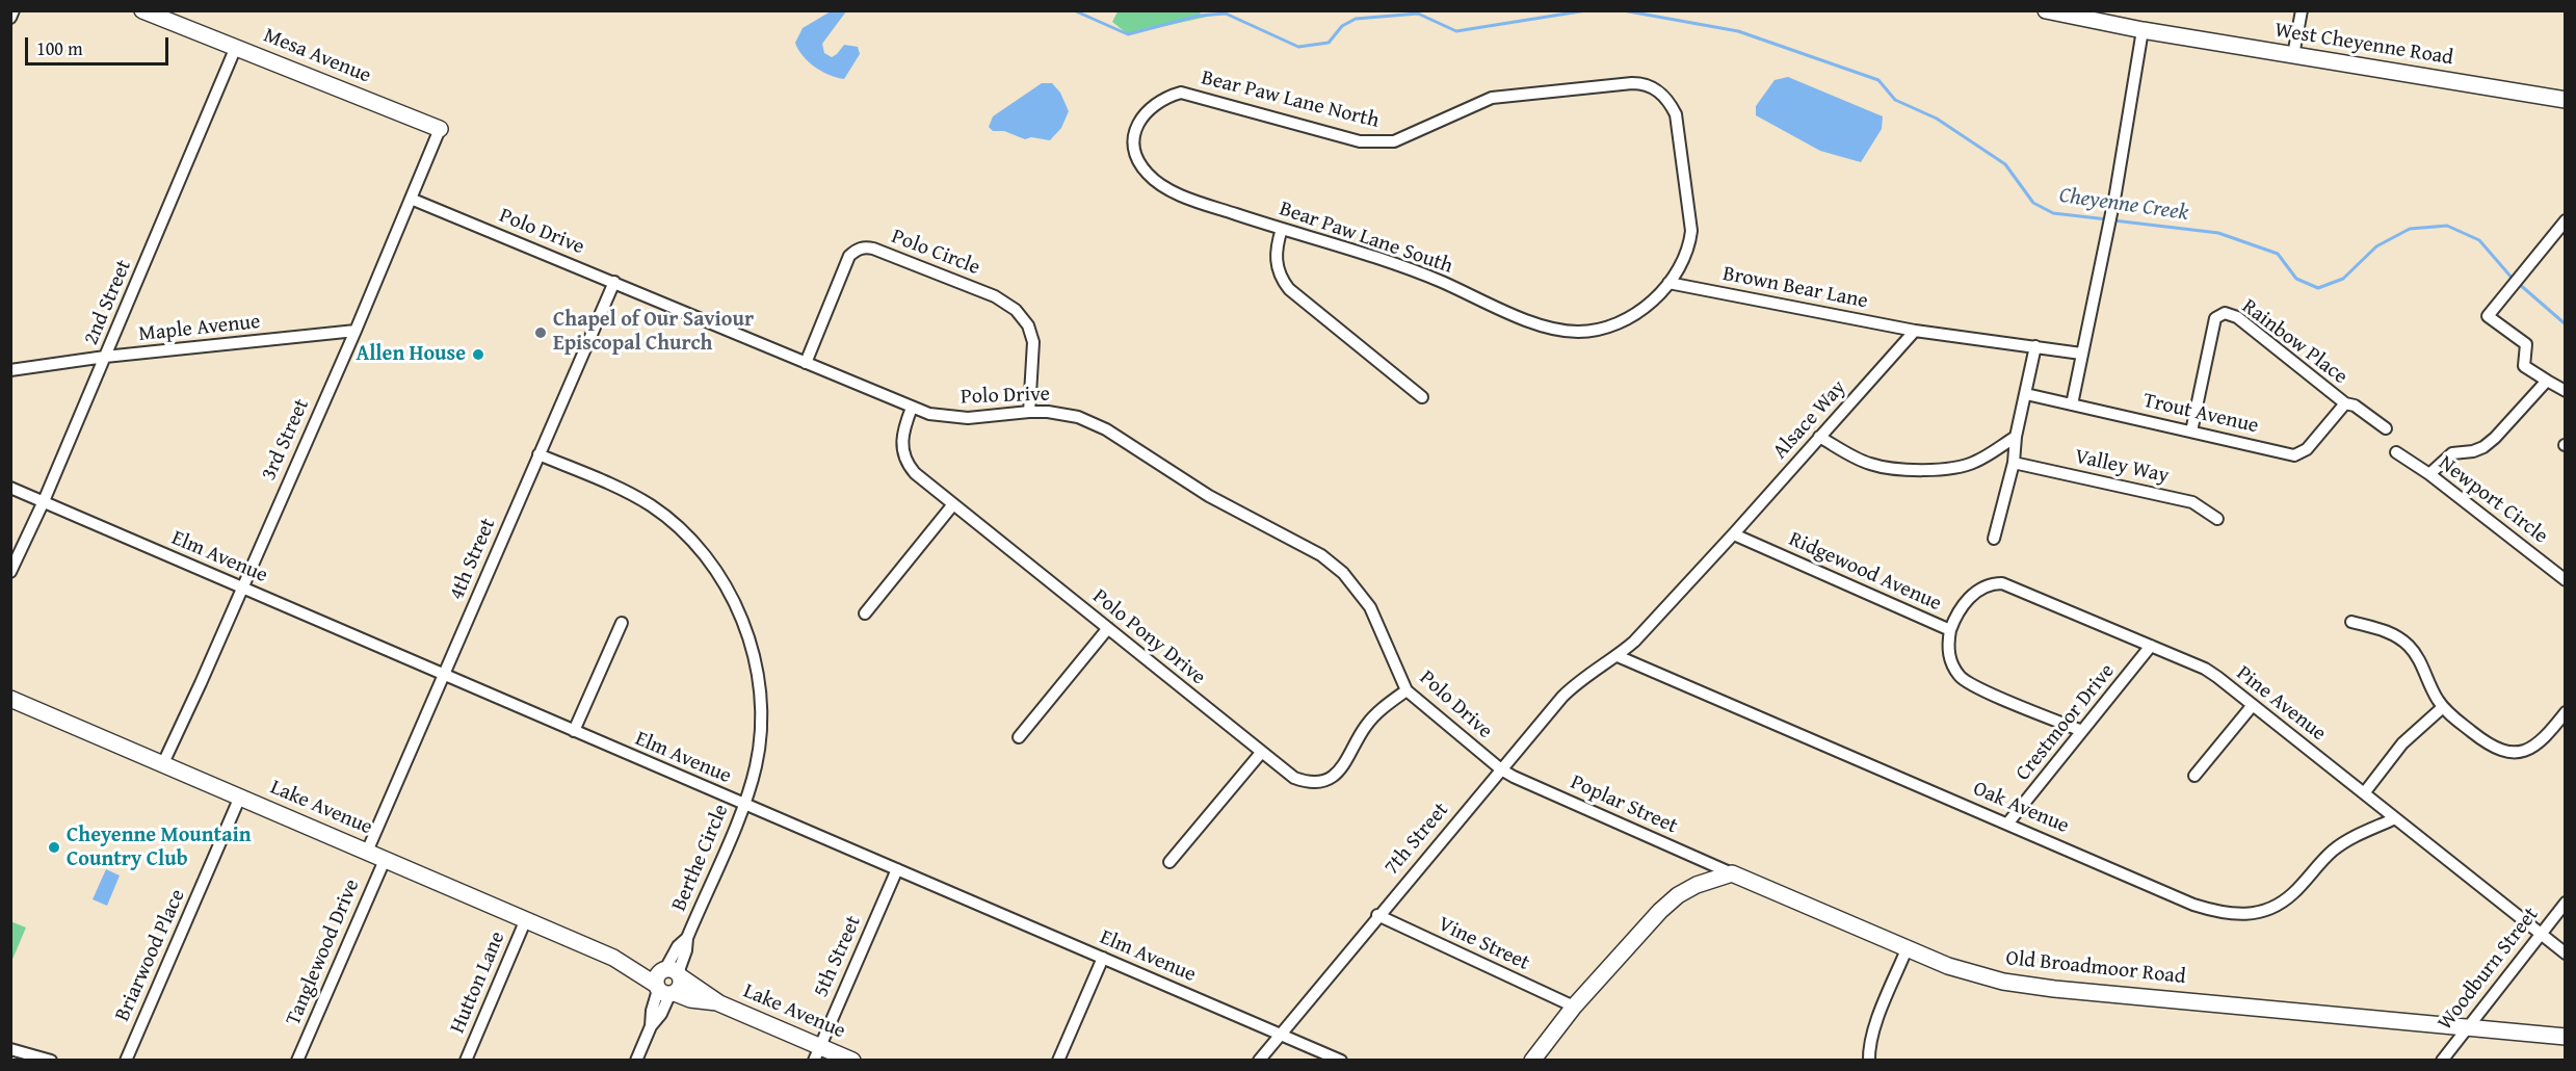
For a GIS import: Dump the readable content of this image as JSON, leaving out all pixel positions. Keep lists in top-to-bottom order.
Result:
{
  "streets": {
    "street": [
      "West Cheyenne Road",
      "Mesa Avenue",
      "Bear Paw Lane North",
      "Polo Drive",
      "Bear Paw Lane South",
      "Polo Circle",
      "Brown Bear Lane",
      "2nd Street",
      "Maple Avenue",
      "Rainbow Place",
      "Trout Avenue",
      "Alsace Way",
      "3rd Street",
      "Valley Way",
      "Newport Circle",
      "Elm Avenue",
      "4th Street",
      "Ridgewood Avenue",
      "Polo Pony Drive",
      "Pine Avenue",
      "Crestmoor Drive",
      "Poplar Street",
      "Lake Avenue",
      "Oak Avenue",
      "7th Street",
      "Berthe Circle",
      "Vine Street",
      "Tanglewood Drive",
      "Briarwood Place",
      "5th Street",
      "Old Broadmoor Road",
      "Woodburn Street",
      "Hutton Lane"
    ]
  },
  "crossings": [
    ["Mesa Avenue", "2nd Street"],
    ["Mesa Avenue", "3rd Street"],
    ["Bear Paw Lane North", "Bear Paw Lane South"],
    ["Bear Paw Lane North", "Brown Bear Lane"],
    ["Polo Drive", "Polo Circle"],
    ["Polo Drive", "3rd Street"],
    ["Polo Drive", "4th Street"],
    ["Polo Drive", "Polo Pony Drive"],
    ["Polo Drive", "Poplar Street"],
    ["Polo Drive", "7th Street"],
    ["Bear Paw Lane South", "Brown Bear Lane"],
    ["Brown Bear Lane", "Alsace Way"],
    ["2nd Street", "Maple Avenue"],
    ["2nd Street", "Elm Avenue"],
    ["Maple Avenue", "3rd Street"],
    ["Rainbow Place", "Trout Avenue"],
    ["Alsace Way", "Ridgewood Avenue"],
    ["Alsace Way", "Oak Avenue"],
    ["Alsace Way", "7th Street"],
    ["3rd Street", "Elm Avenue"],
    ["3rd Street", "Lake Avenue"],
    ["Elm Avenue", "4th Street"],
    ["Elm Avenue", "7th Street"],
    ["Elm Avenue", "Berthe Circle"],
    ["Elm Avenue", "5th Street"],
    ["4th Street", "Lake Avenue"],
    ["4th Street", "Berthe Circle"],
    ["Ridgewood Avenue", "Pine Avenue"],
    ["Ridgewood Avenue", "Crestmoor Drive"],
    ["Pine Avenue", "Crestmoor Drive"],
    ["Pine Avenue", "Oak Avenue"],
    ["Pine Avenue", "Woodburn Street"],
    ["Crestmoor Drive", "Oak Avenue"],
    ["Poplar Street", "7th Street"],
    ["Poplar Street", "Old Broadmoor Road"],
    ["Lake Avenue", "Berthe Circle"],
    ["Lake Avenue", "Tanglewood Drive"],
    ["Lake Avenue", "Briarwood Place"],
    ["Lake Avenue", "5th Street"],
    ["Lake Avenue", "Hutton Lane"],
    ["Oak Avenue", "7th Street"],
    ["7th Street", "Vine Street"],
    ["Old Broadmoor Road", "Woodburn Street"]
  ],
  "water": ["Cheyenne Creek"],
  "places": ["Chapel of Our Saviour Episcopal Church", "Allen House", "Cheyenne Mountain Country Club"],
  "scale_bar": "100 m"
}
